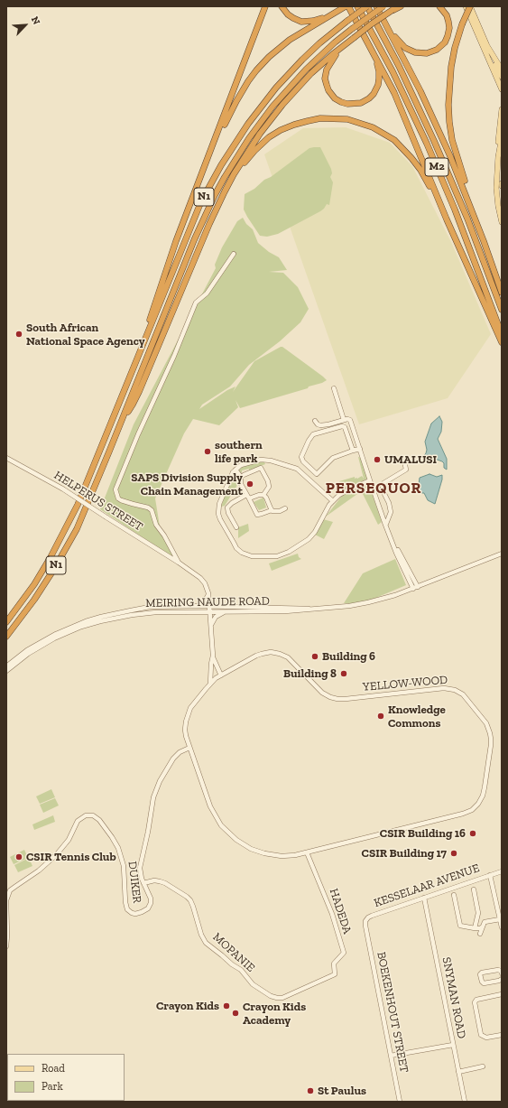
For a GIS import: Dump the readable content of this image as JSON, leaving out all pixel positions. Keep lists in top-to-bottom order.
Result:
{
  "streets": {
    "highway": ["M2", "N1"],
    "street": [
      "HELPERUS STREET",
      "MEIRING NAUDE ROAD",
      "YELLOW-WOOD",
      "DUIKER",
      "KESSELAAR AVENUE",
      "HADEDA",
      "MOPANIE",
      "SNYMAN ROAD",
      "BOEKENHOUT STREET"
    ]
  },
  "crossings": [
    ["M2", "N1"],
    ["YELLOW-WOOD", "DUIKER"],
    ["YELLOW-WOOD", "HADEDA"],
    ["DUIKER", "MOPANIE"],
    ["KESSELAAR AVENUE", "SNYMAN ROAD"],
    ["KESSELAAR AVENUE", "BOEKENHOUT STREET"],
    ["HADEDA", "MOPANIE"]
  ],
  "districts": ["PERSEQUOR"],
  "places": [
    "South African National Space Agency",
    "southern life park",
    "UMALUSI",
    "SAPS Division Supply Chain Management",
    "Building 6",
    "Building 8",
    "Knowledge Commons",
    "CSIR Building 16",
    "CSIR Building 17",
    "CSIR Tennis Club",
    "Crayon Kids",
    "Crayon Kids Academy",
    "St Paulus"
  ],
  "legend": ["Road", "Park"],
  "north": "top right"
}
